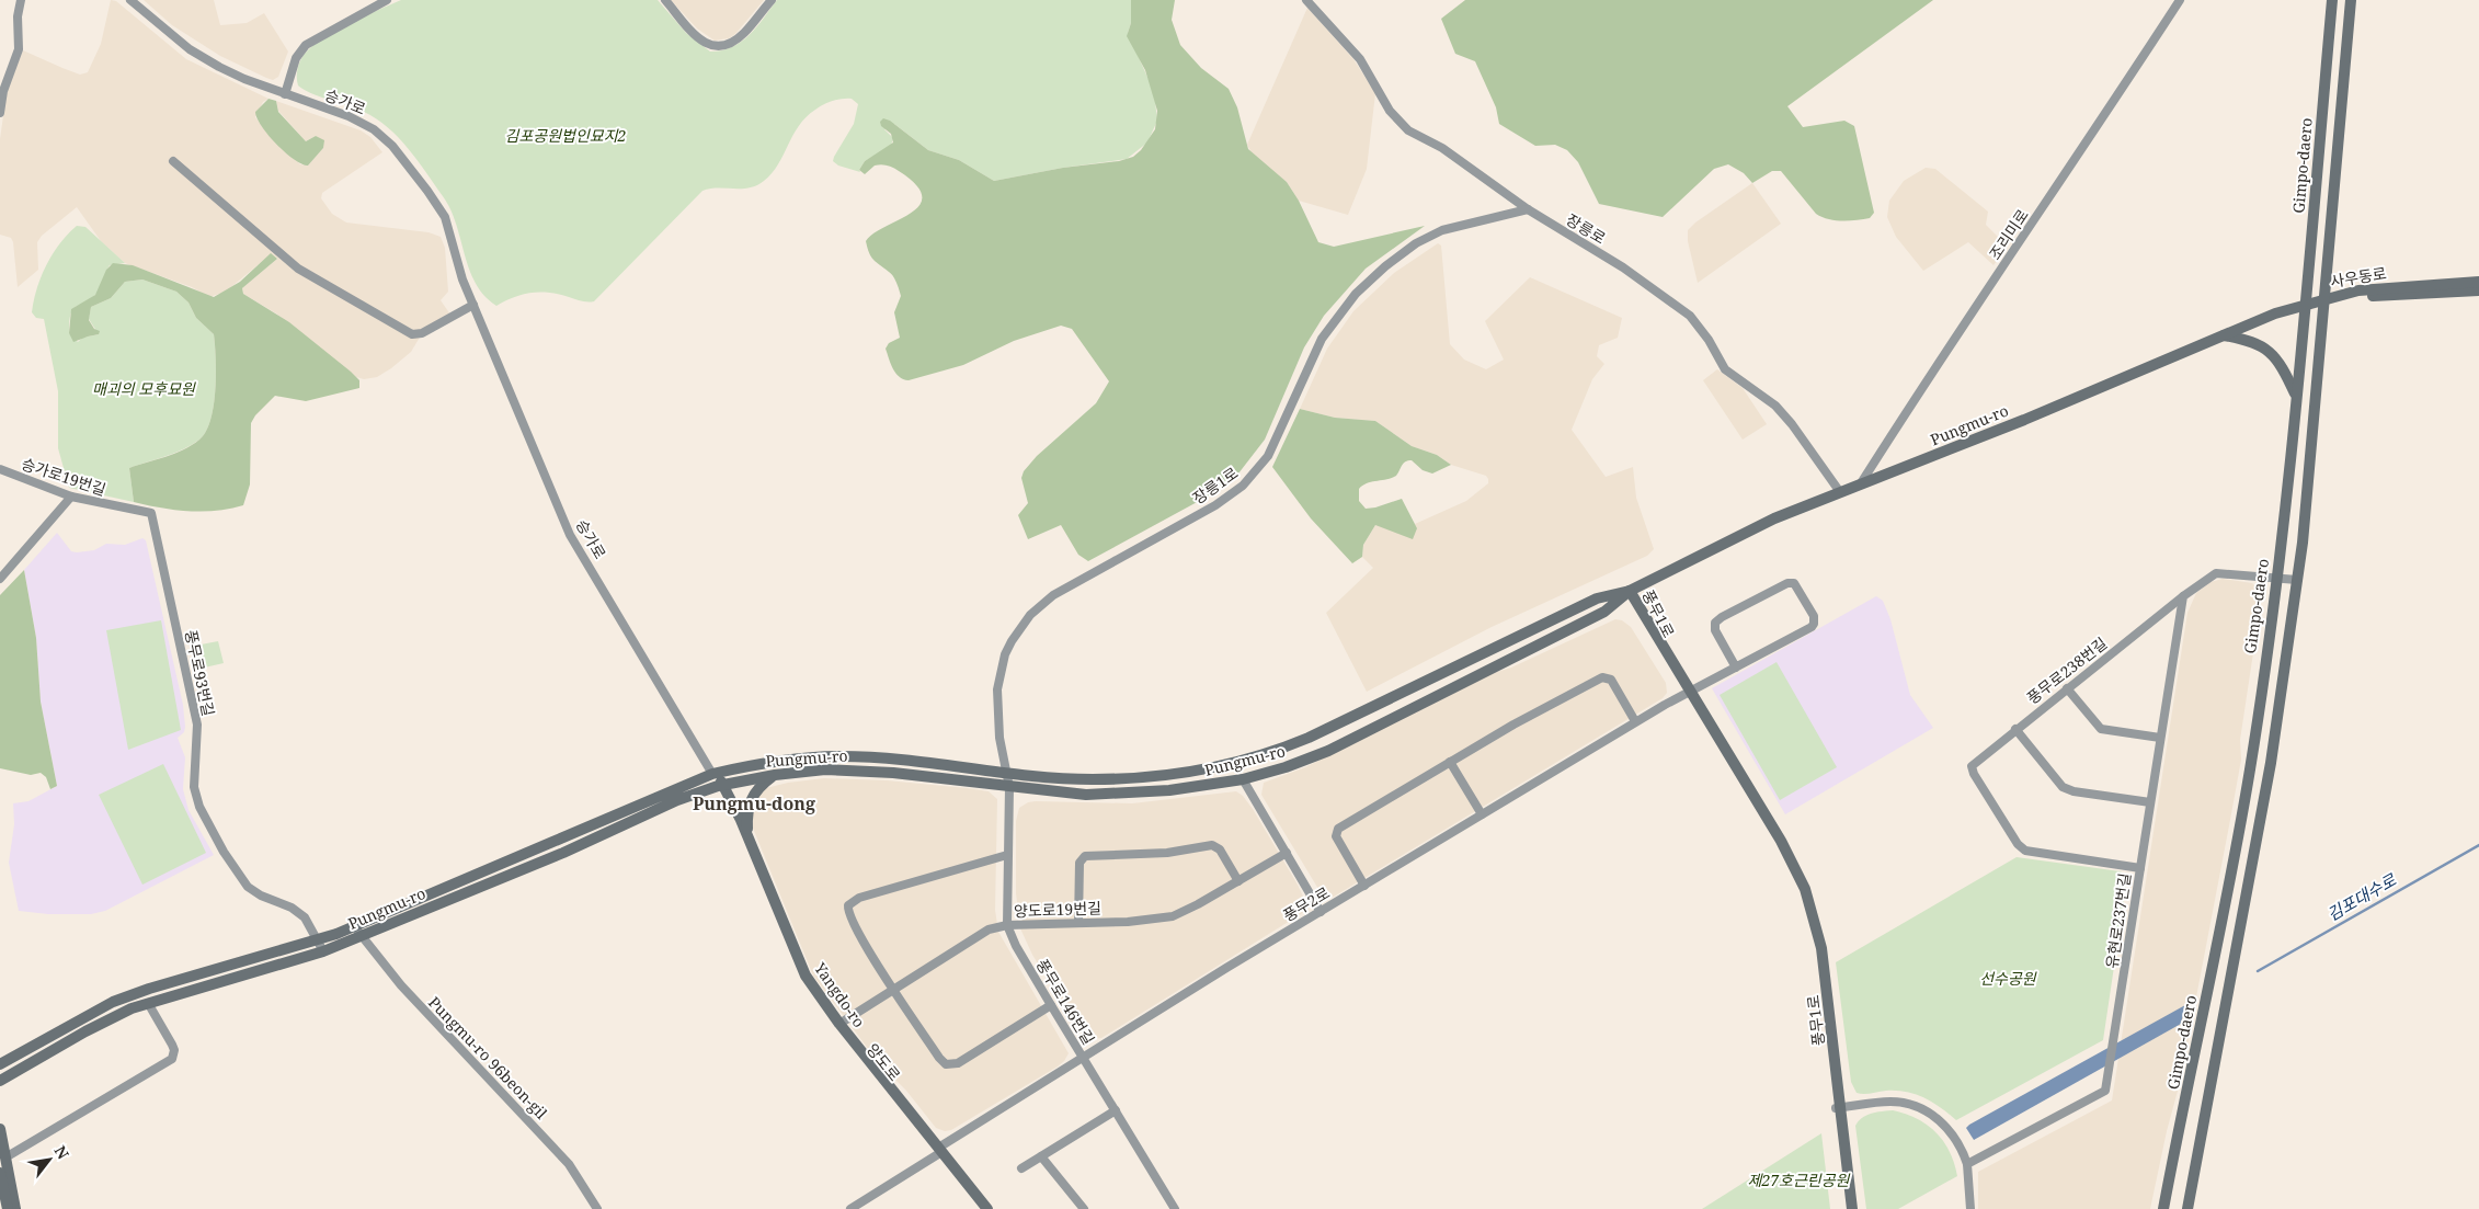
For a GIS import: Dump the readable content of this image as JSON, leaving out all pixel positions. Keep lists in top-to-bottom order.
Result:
{
  "streets": {
    "street": [
      "승가로",
      "Gimpo-daero",
      "장릉로",
      "조리미로",
      "사우동로",
      "Pungmu-ro",
      "승가로19번길",
      "장릉1로",
      "풍무1로",
      "풍무로238번길",
      "풍무로93번길",
      "풍무2로",
      "양도로19번길",
      "유현로237번길",
      "Yangdo-ro",
      "풍무로146번길",
      "Pungmu-ro 96beon-gil",
      "양도로"
    ]
  },
  "crossings": [
    ["승가로", "Pungmu-ro"],
    ["승가로", "양도로"],
    ["Gimpo-daero", "Pungmu-ro"],
    ["장릉로", "Pungmu-ro"],
    ["장릉로", "장릉1로"],
    ["조리미로", "Pungmu-ro"],
    ["사우동로", "Pungmu-ro"],
    ["Pungmu-ro", "장릉1로"],
    ["Pungmu-ro", "풍무1로"],
    ["Pungmu-ro", "풍무로93번길"],
    ["Pungmu-ro", "Yangdo-ro"],
    ["Pungmu-ro", "풍무로146번길"],
    ["Pungmu-ro", "Pungmu-ro 96beon-gil"],
    ["Pungmu-ro", "양도로"],
    ["승가로19번길", "풍무로93번길"],
    ["장릉1로", "풍무로146번길"],
    ["풍무1로", "풍무2로"],
    ["풍무로238번길", "유현로237번길"],
    ["풍무2로", "Yangdo-ro"],
    ["풍무2로", "풍무로146번길"],
    ["풍무2로", "양도로"],
    ["양도로19번길", "Yangdo-ro"],
    ["양도로19번길", "풍무로146번길"],
    ["Yangdo-ro", "양도로"]
  ],
  "districts": ["Pungmu-dong"],
  "water": ["김포대수로"],
  "parks": [
    "김포공원법인묘지2",
    "매괴의 모후묘원",
    "선수공원",
    "제27호근린공원"
  ],
  "north": "top right"
}
